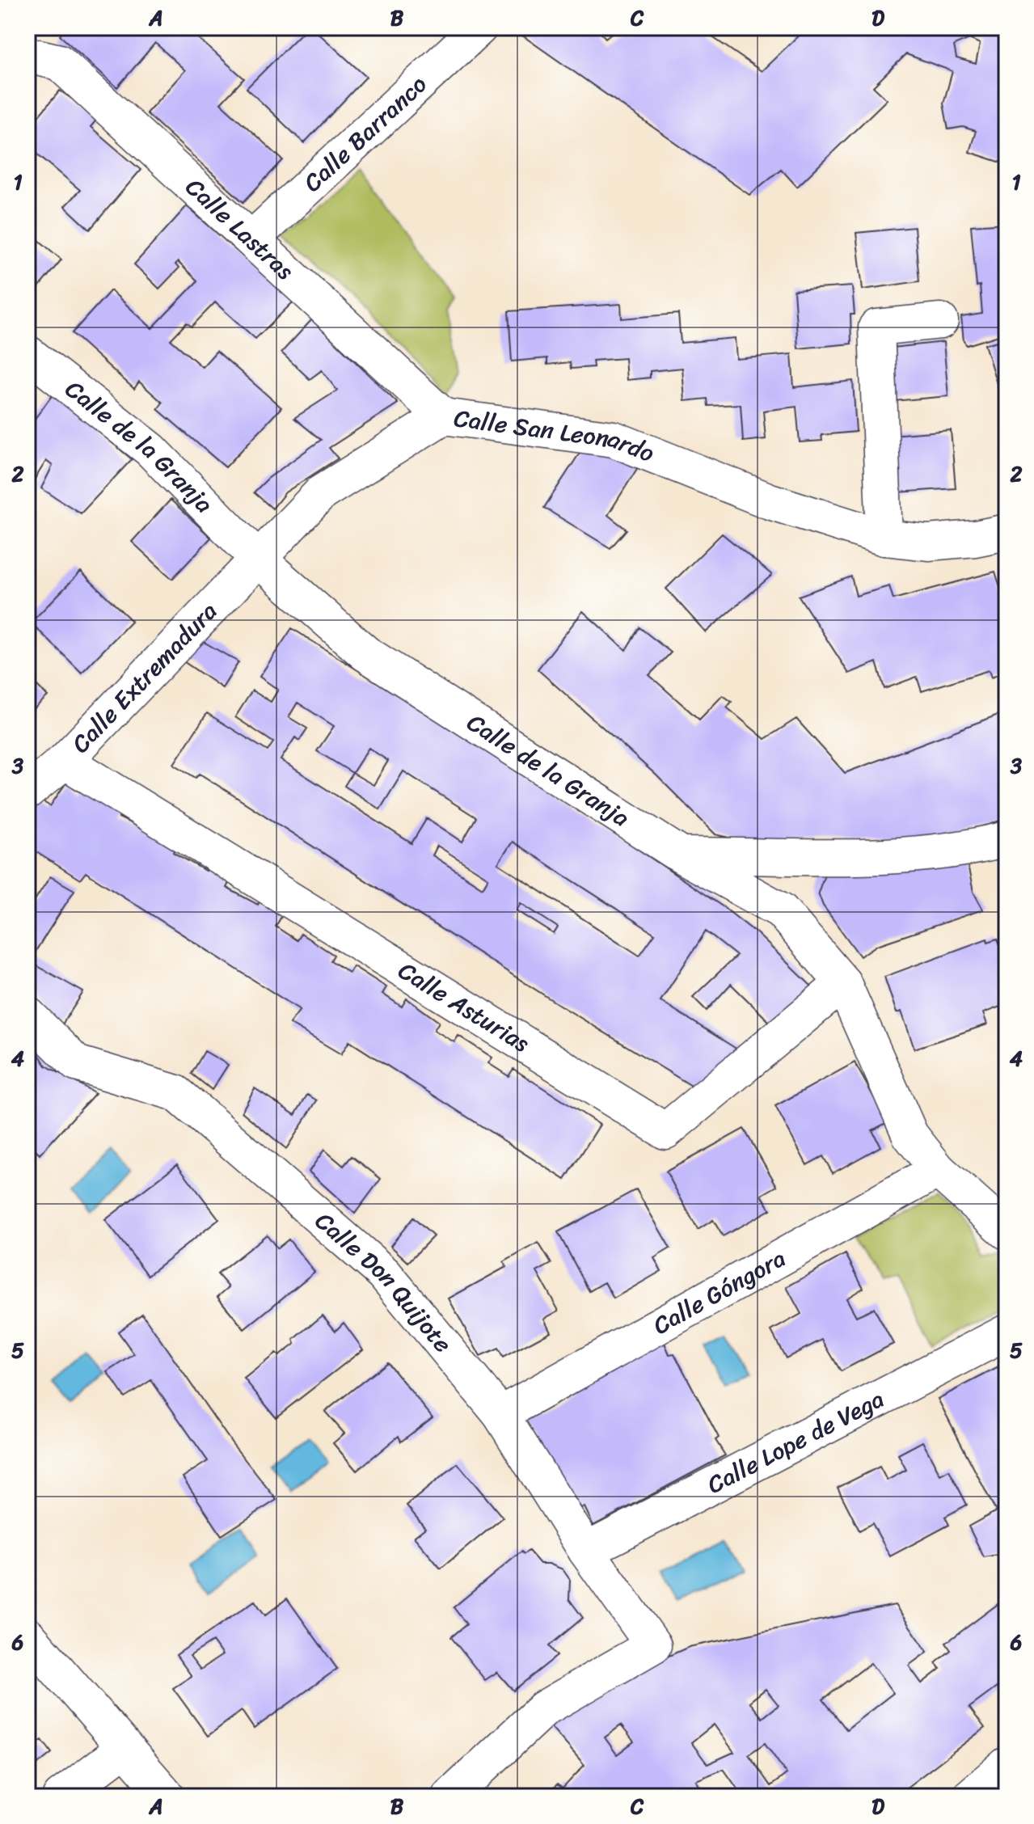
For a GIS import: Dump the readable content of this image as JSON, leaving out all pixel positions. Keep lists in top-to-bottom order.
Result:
{
  "streets": {
    "street": [
      "Calle Barranco",
      "Calle Lastras",
      "Calle San Leonardo",
      "Calle de la Granja",
      "Calle Extremadura",
      "Calle Asturias",
      "Calle Don Quijote",
      "Calle Góngora",
      "Calle Lope de Vega"
    ]
  },
  "crossings": [
    ["Calle Barranco", "Calle Lastras"],
    ["Calle Lastras", "Calle San Leonardo"],
    ["Calle San Leonardo", "Calle de la Granja"],
    ["Calle San Leonardo", "Calle Extremadura"],
    ["Calle de la Granja", "Calle Extremadura"],
    ["Calle de la Granja", "Calle Asturias"],
    ["Calle de la Granja", "Calle Góngora"],
    ["Calle Extremadura", "Calle Asturias"],
    ["Calle Don Quijote", "Calle Góngora"],
    ["Calle Don Quijote", "Calle Lope de Vega"]
  ],
  "grid": {
    "columns": [
      "A",
      "B",
      "C",
      "D"
    ],
    "rows": [
      "1",
      "2",
      "3",
      "4",
      "5",
      "6"
    ]
  }
}
